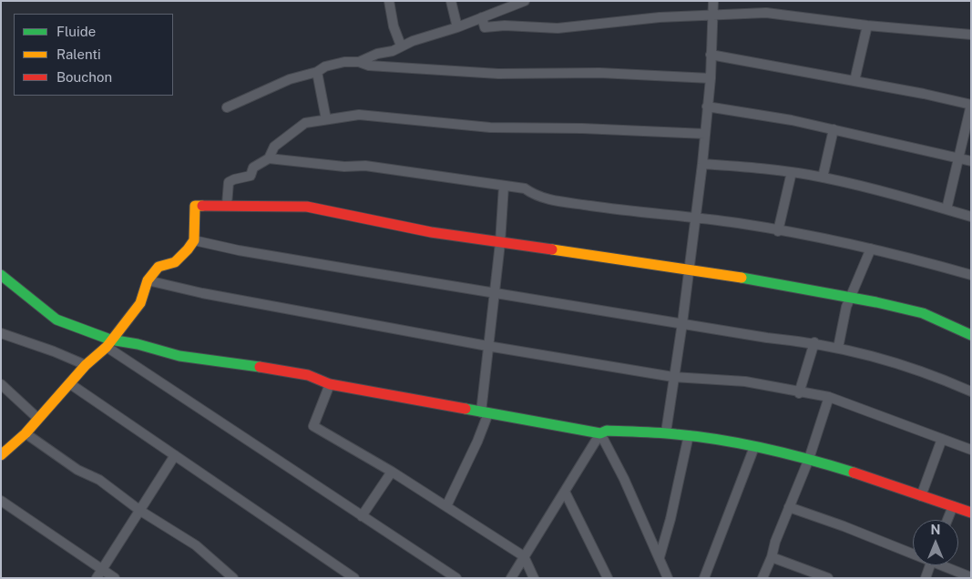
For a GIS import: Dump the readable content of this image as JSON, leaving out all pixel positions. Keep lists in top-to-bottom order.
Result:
{
  "legend": ["Fluide", "Ralenti", "Bouchon"],
  "north": "top"
}
